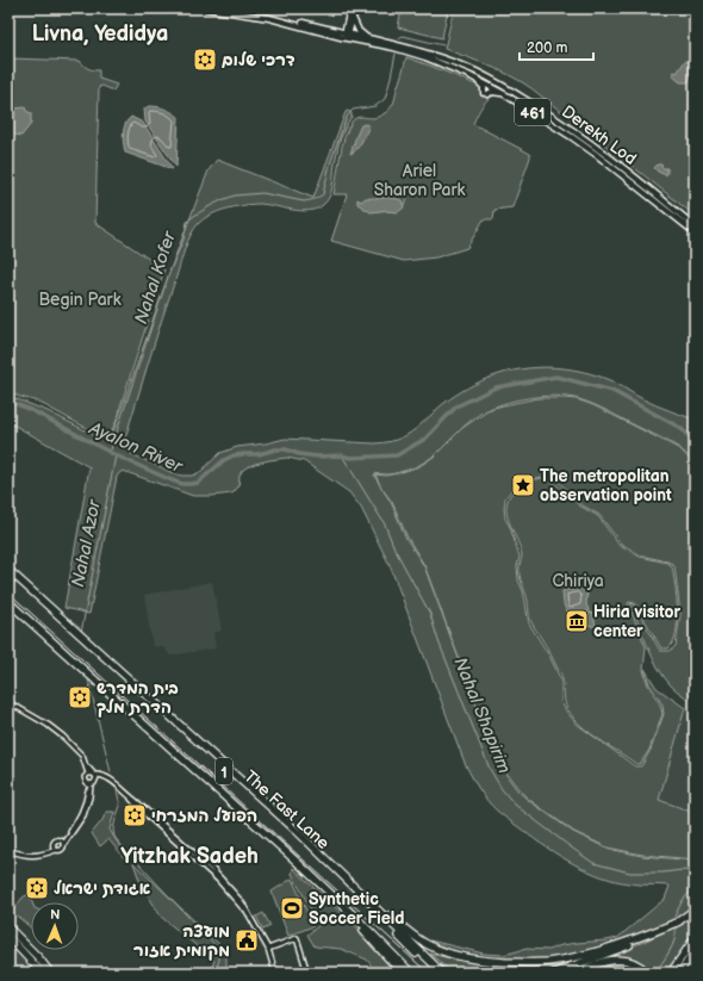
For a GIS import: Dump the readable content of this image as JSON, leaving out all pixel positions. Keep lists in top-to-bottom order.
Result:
{
  "streets": {
    "highway": ["1", "The Fast Lane"],
    "main road": ["461", "Derekh Lod"]
  },
  "crossings": [
    ["461", "Derekh Lod"]
  ],
  "districts": ["Livna, Yedidya", "Yitzhak Sadeh"],
  "water": [
    "Nahal Kofer",
    "Ayalon River",
    "Nahal Azor",
    "Nahal Shapirim"
  ],
  "parks": ["Ariel Sharon Park", "Begin Park", "Chiriya"],
  "places": {
    "synagogue": [
      "דרכי שלום",
      "בית המדרש הדרת מלך",
      "הפועל המזרחי",
      "אגודת ישראל"
    ],
    "place": ["The metropolitan observation point"],
    "museum": ["Hiria visitor center"],
    "sports": ["Synthetic Soccer Field"],
    "public building": ["מועצה מקומית אזור"]
  },
  "scale_bar": "200 m",
  "north": "top"
}
